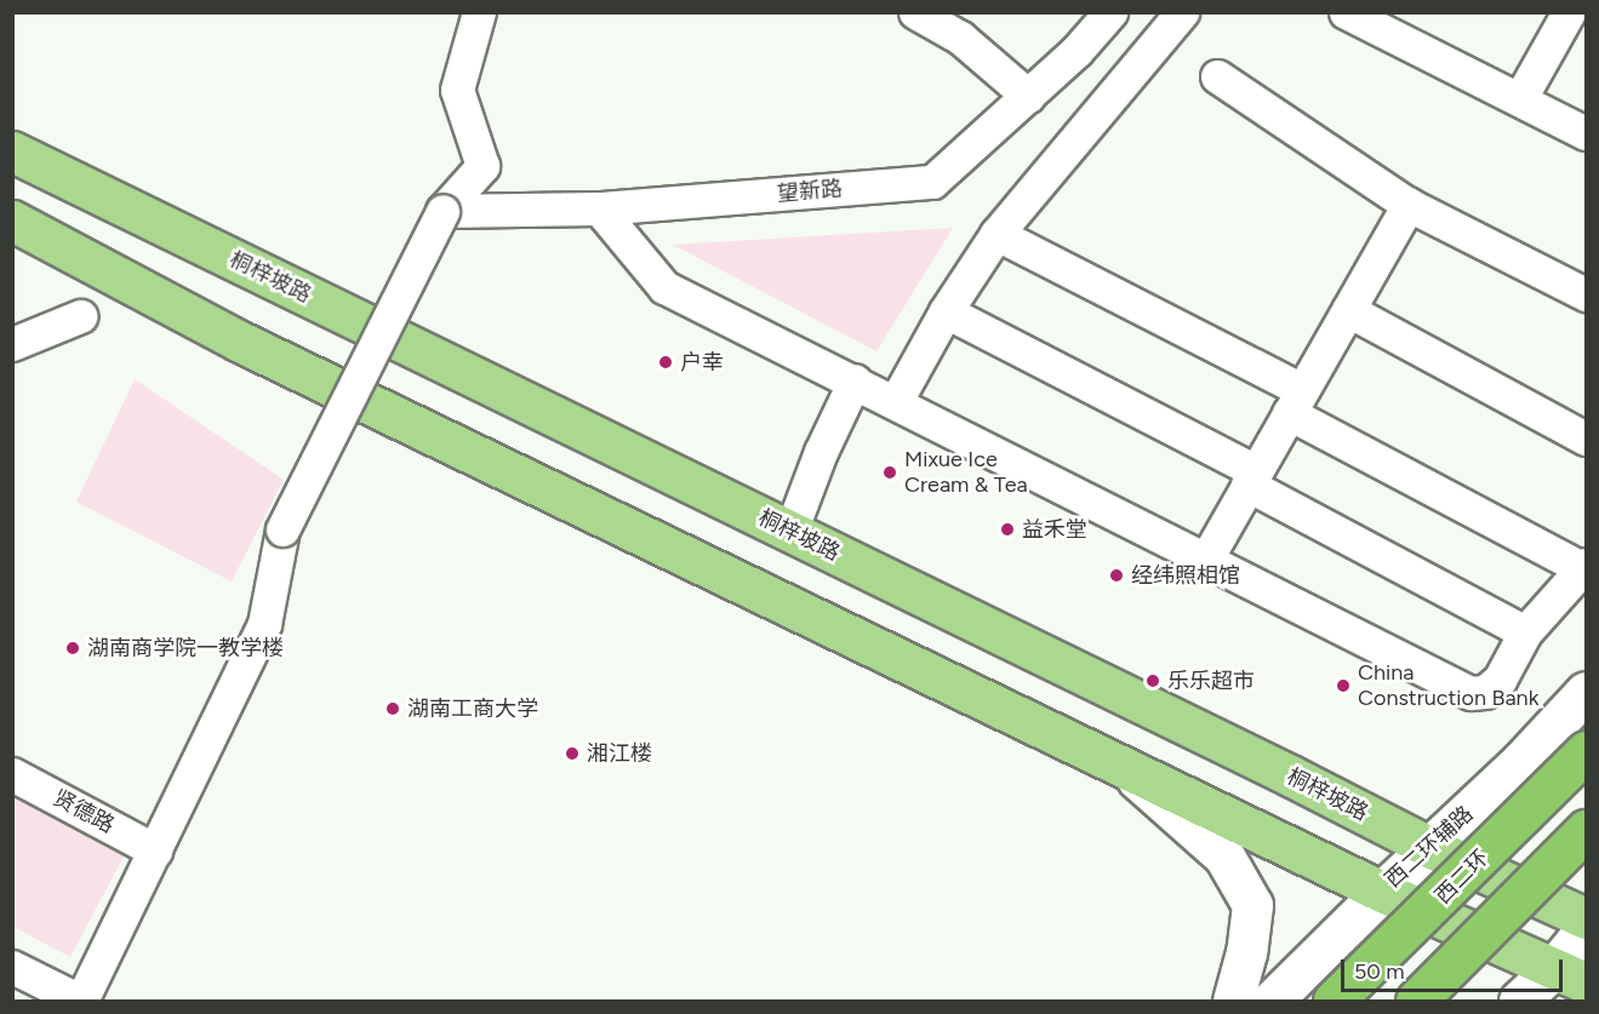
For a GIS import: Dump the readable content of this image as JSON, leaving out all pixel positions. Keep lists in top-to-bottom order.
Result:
{
  "streets": {
    "highway": ["西二环"],
    "main road": ["桐梓坡路"],
    "street": ["望新路", "贤德路", "西二环辅路"]
  },
  "crossings": [
    ["桐梓坡路", "西二环辅路"]
  ],
  "places": [
    "户幸",
    "Mixue Ice Cream & Tea",
    "益禾堂",
    "经纬照相馆",
    "湖南商学院一教学楼",
    "乐乐超市",
    "China Construction Bank",
    "湖南工商大学",
    "湘江楼"
  ],
  "scale_bar": "50 m"
}
